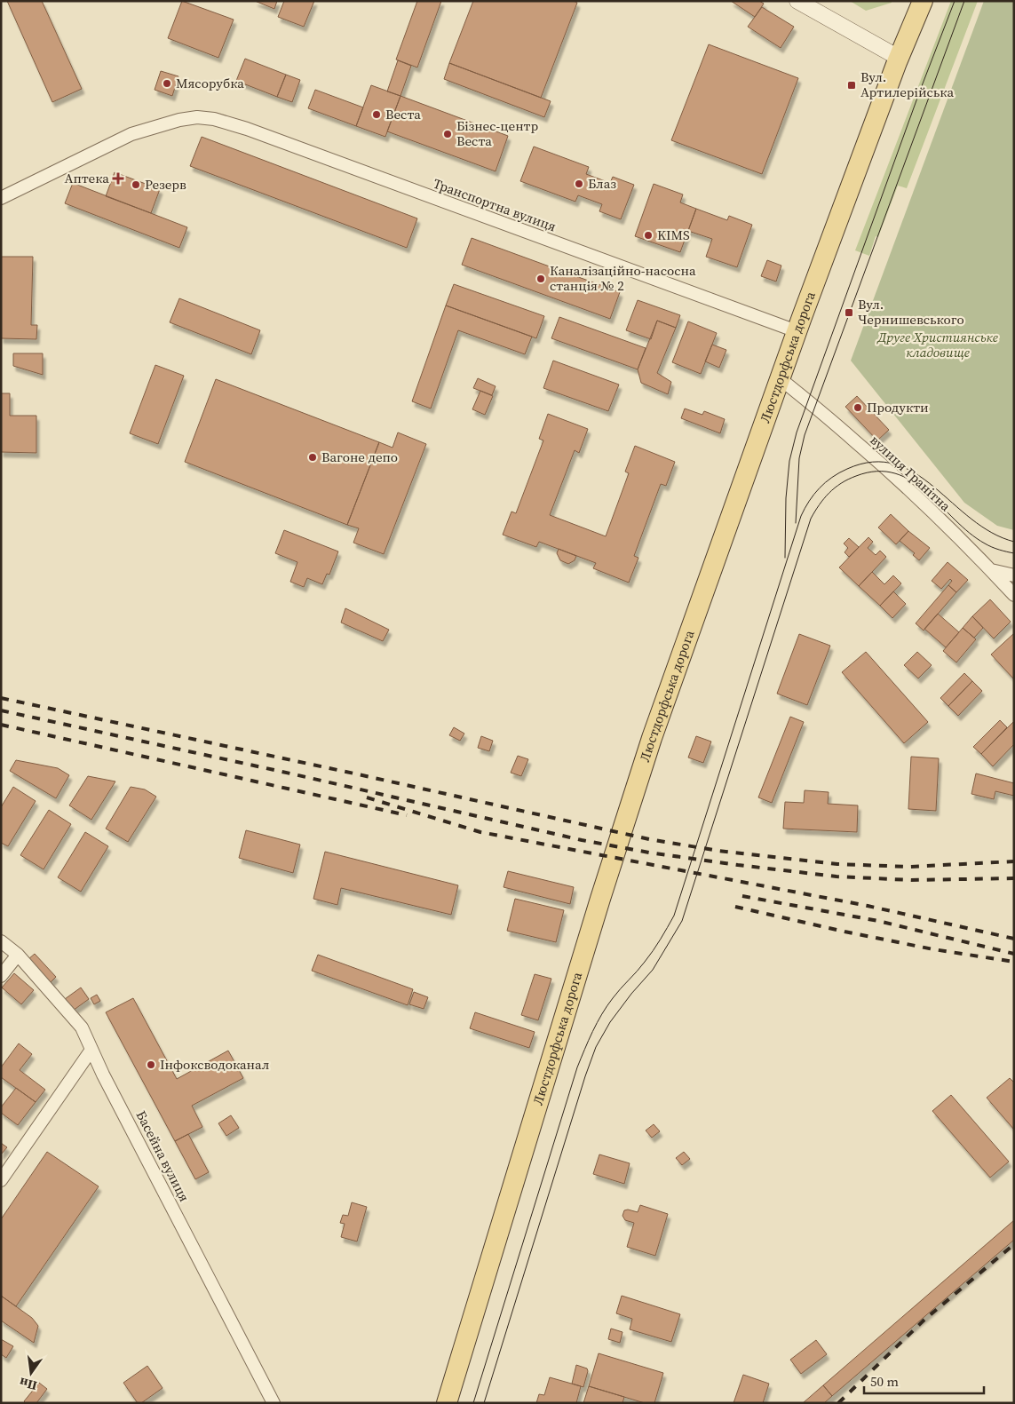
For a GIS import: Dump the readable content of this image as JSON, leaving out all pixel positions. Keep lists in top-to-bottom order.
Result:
{
  "streets": {
    "main road": ["Люстдорфська дорога"],
    "street": ["Транспортна вулиця", "вулиця Гранітна", "Басейна вулиця"]
  },
  "crossings": [
    ["Транспортна вулиця", "Люстдорфська дорога"],
    ["Люстдорфська дорога", "вулиця Гранітна"]
  ],
  "parks": ["Друге Християнське кладовище"],
  "places": {
    "other": [
      "Мясорубка",
      "Веста",
      "Бізнес-центр Веста",
      "Блаз",
      "Резерв",
      "KIMS",
      "Каналізаційно-насосна станція № 2",
      "Продукти",
      "Вагоне депо",
      "Інфоксводоканал"
    ],
    "transit": ["Вул. Артилерійська", "Вул. Чернишевського"],
    "health": ["Аптека"]
  },
  "scale_bar": "50 m",
  "north": "bottom"
}
